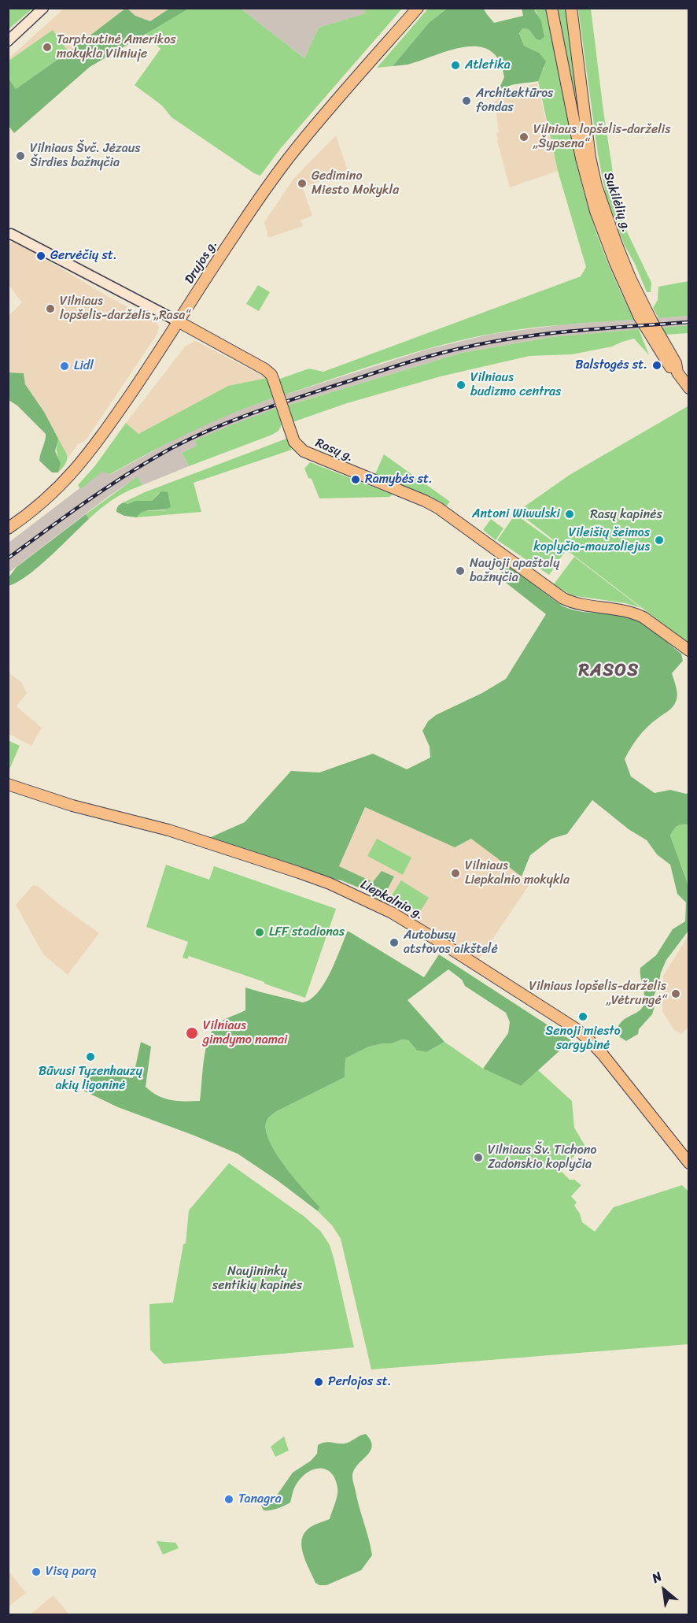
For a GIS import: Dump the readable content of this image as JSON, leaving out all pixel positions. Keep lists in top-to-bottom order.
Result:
{
  "streets": {
    "main road": [
      "Sukilėlių g.",
      "Drujos g.",
      "Rasų g.",
      "Liepkalnio g."
    ]
  },
  "crossings": [
    ["Drujos g.", "Rasų g."]
  ],
  "districts": ["RASOS"],
  "parks": ["Rasų kapinės", "Naujininkų sentikių kapinės"],
  "places": [
    "Tarptautinė Amerikos mokykla Vilniuje",
    "Atletika",
    "Architektūros fondas",
    "Vilniaus lopšelis-darželis „Šypsena“",
    "Vilniaus Švč. Jėzaus Širdies bažnyčia",
    "Gedimino Miesto Mokykla",
    "Gervėčių st.",
    "Vilniaus lopšelis-darželis „Rasa“",
    "Balstogės st.",
    "Lidl",
    "Vilniaus budizmo centras",
    "Ramybės st.",
    "Antoni Wiwulski",
    "Vileišių šeimos koplyčia-mauzoliejus",
    "Naujoji apaštalų bažnyčia",
    "Vilniaus Liepkalnio mokykla",
    "LFF stadionas",
    "Autobusų atstovos aikštelė",
    "Vilniaus lopšelis-darželis „Vėtrungė“",
    "Senoji miesto sargybinė",
    "Vilniaus gimdymo namai",
    "Būvusi Tyzenhauzų akių ligoninė",
    "Vilniaus Šv. Tichono Zadonskio koplyčia",
    "Perlojos st.",
    "Tanagra",
    "Visą parą"
  ],
  "north": "top left"
}
